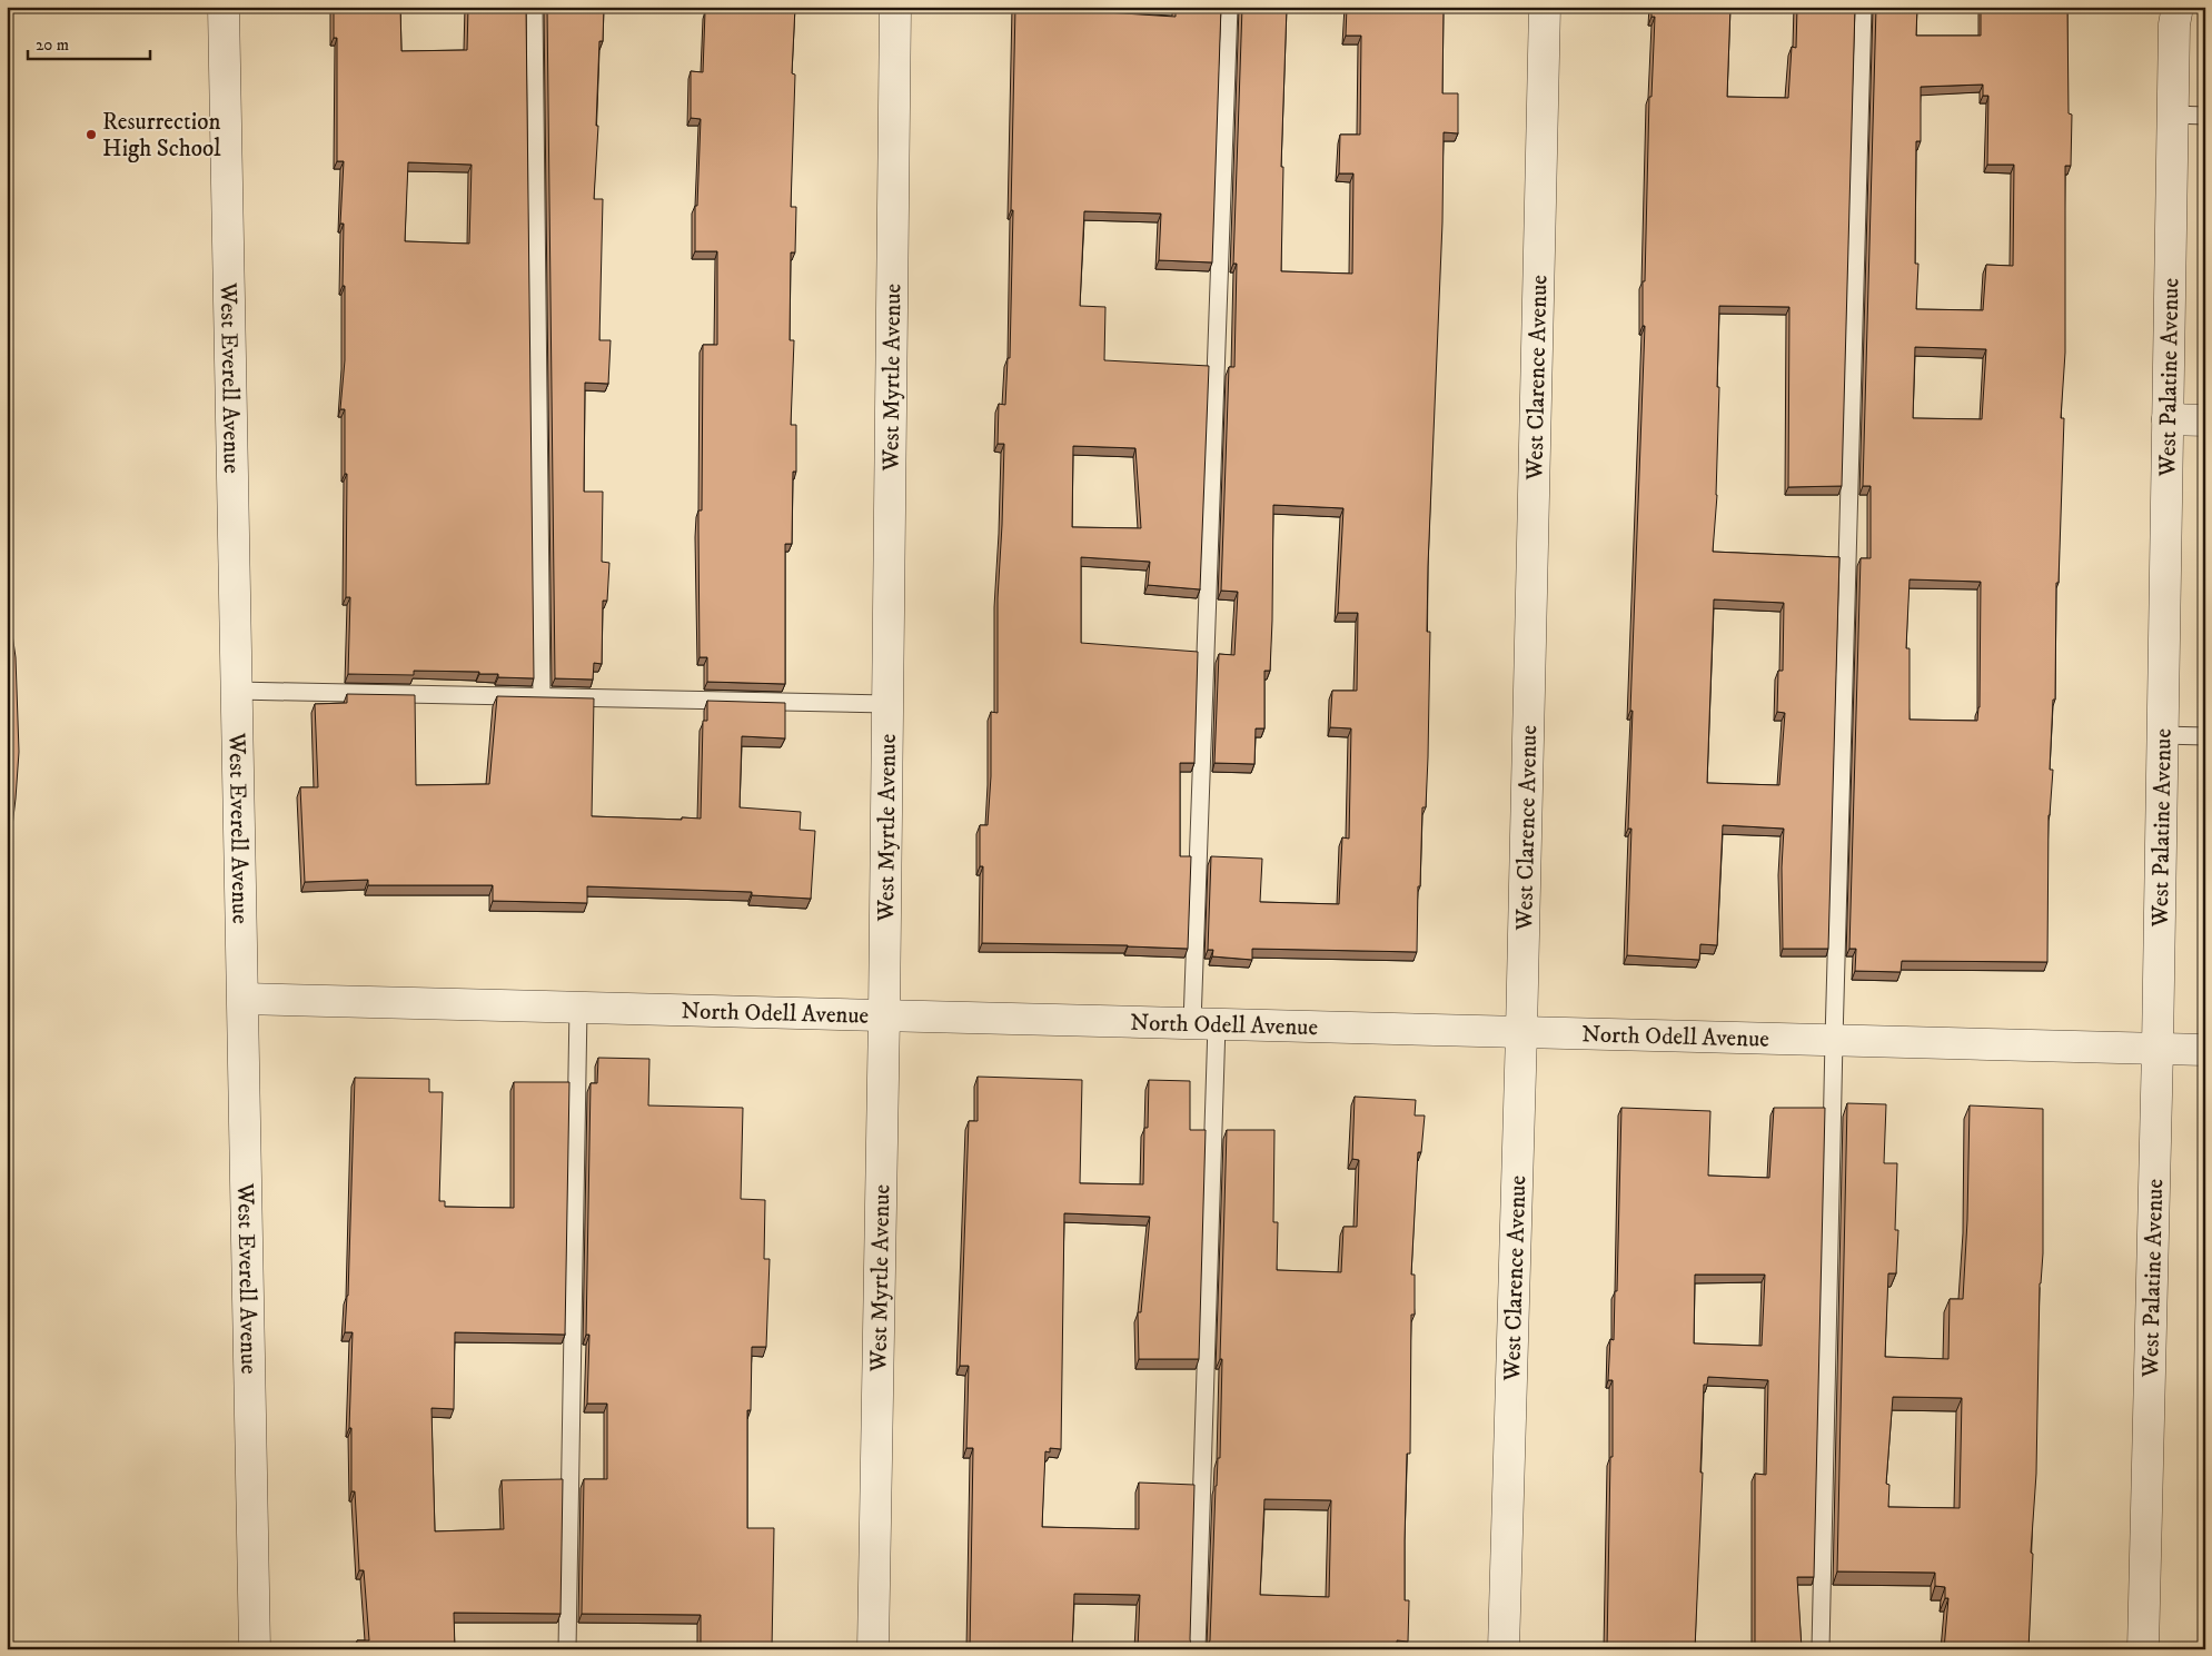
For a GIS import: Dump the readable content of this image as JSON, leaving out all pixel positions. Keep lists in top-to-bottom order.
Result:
{
  "streets": {
    "street": [
      "West Everell Avenue",
      "West Myrtle Avenue",
      "West Clarence Avenue",
      "West Palatine Avenue",
      "North Odell Avenue"
    ]
  },
  "crossings": [
    ["West Everell Avenue", "North Odell Avenue"],
    ["West Myrtle Avenue", "North Odell Avenue"],
    ["West Clarence Avenue", "North Odell Avenue"],
    ["West Palatine Avenue", "North Odell Avenue"]
  ],
  "places": ["Resurrection High School"],
  "scale_bar": "20 m"
}
